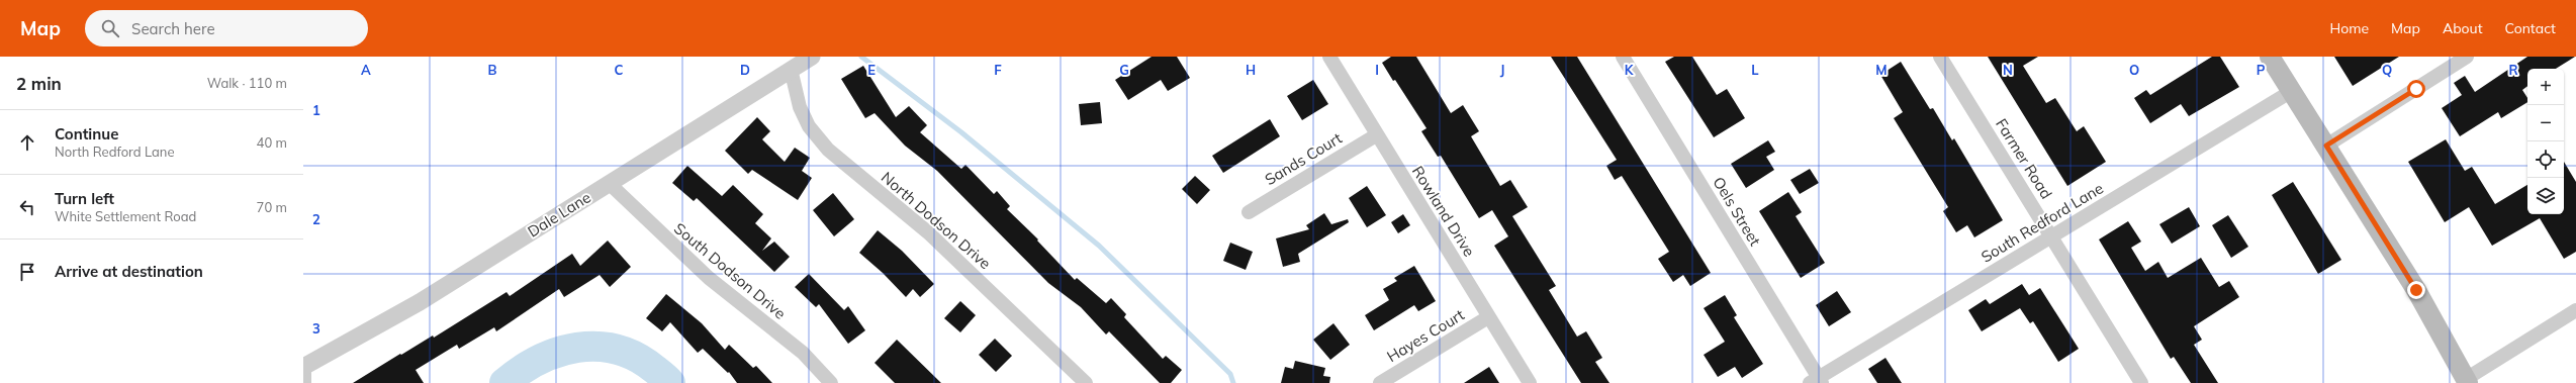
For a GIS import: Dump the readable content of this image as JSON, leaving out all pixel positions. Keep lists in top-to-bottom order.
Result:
{
  "streets": {
    "street": [
      "Sands Court",
      "Farmer Road",
      "Rowland Drive",
      "Oels Street",
      "Dale Lane",
      "North Dodson Drive",
      "South Redford Lane",
      "South Dodson Drive",
      "Hayes Court"
    ]
  },
  "crossings": [
    ["Sands Court", "Rowland Drive"],
    ["Farmer Road", "South Redford Lane"],
    ["Rowland Drive", "Hayes Court"],
    ["Oels Street", "South Redford Lane"],
    ["Dale Lane", "North Dodson Drive"],
    ["Dale Lane", "South Dodson Drive"]
  ],
  "page": {
    "header": "Map",
    "search": "Search here",
    "nav": [
      "Home",
      "Map",
      "About",
      "Contact"
    ],
    "heading": ["2 min", "Walk · 110 m"],
    "map_buttons": ["+", "−"],
    "list": [
      ["Continue", "North Redford Lane", "40 m"],
      ["Turn left", "White Settlement Road", "70 m"],
      "Arrive at destination"
    ]
  },
  "grid": {
    "columns": [
      "A",
      "B",
      "C",
      "D",
      "E",
      "F",
      "G",
      "H",
      "I",
      "J",
      "K",
      "L",
      "M",
      "N",
      "O",
      "P",
      "Q",
      "R"
    ],
    "rows": ["1", "2", "3"]
  }
}
